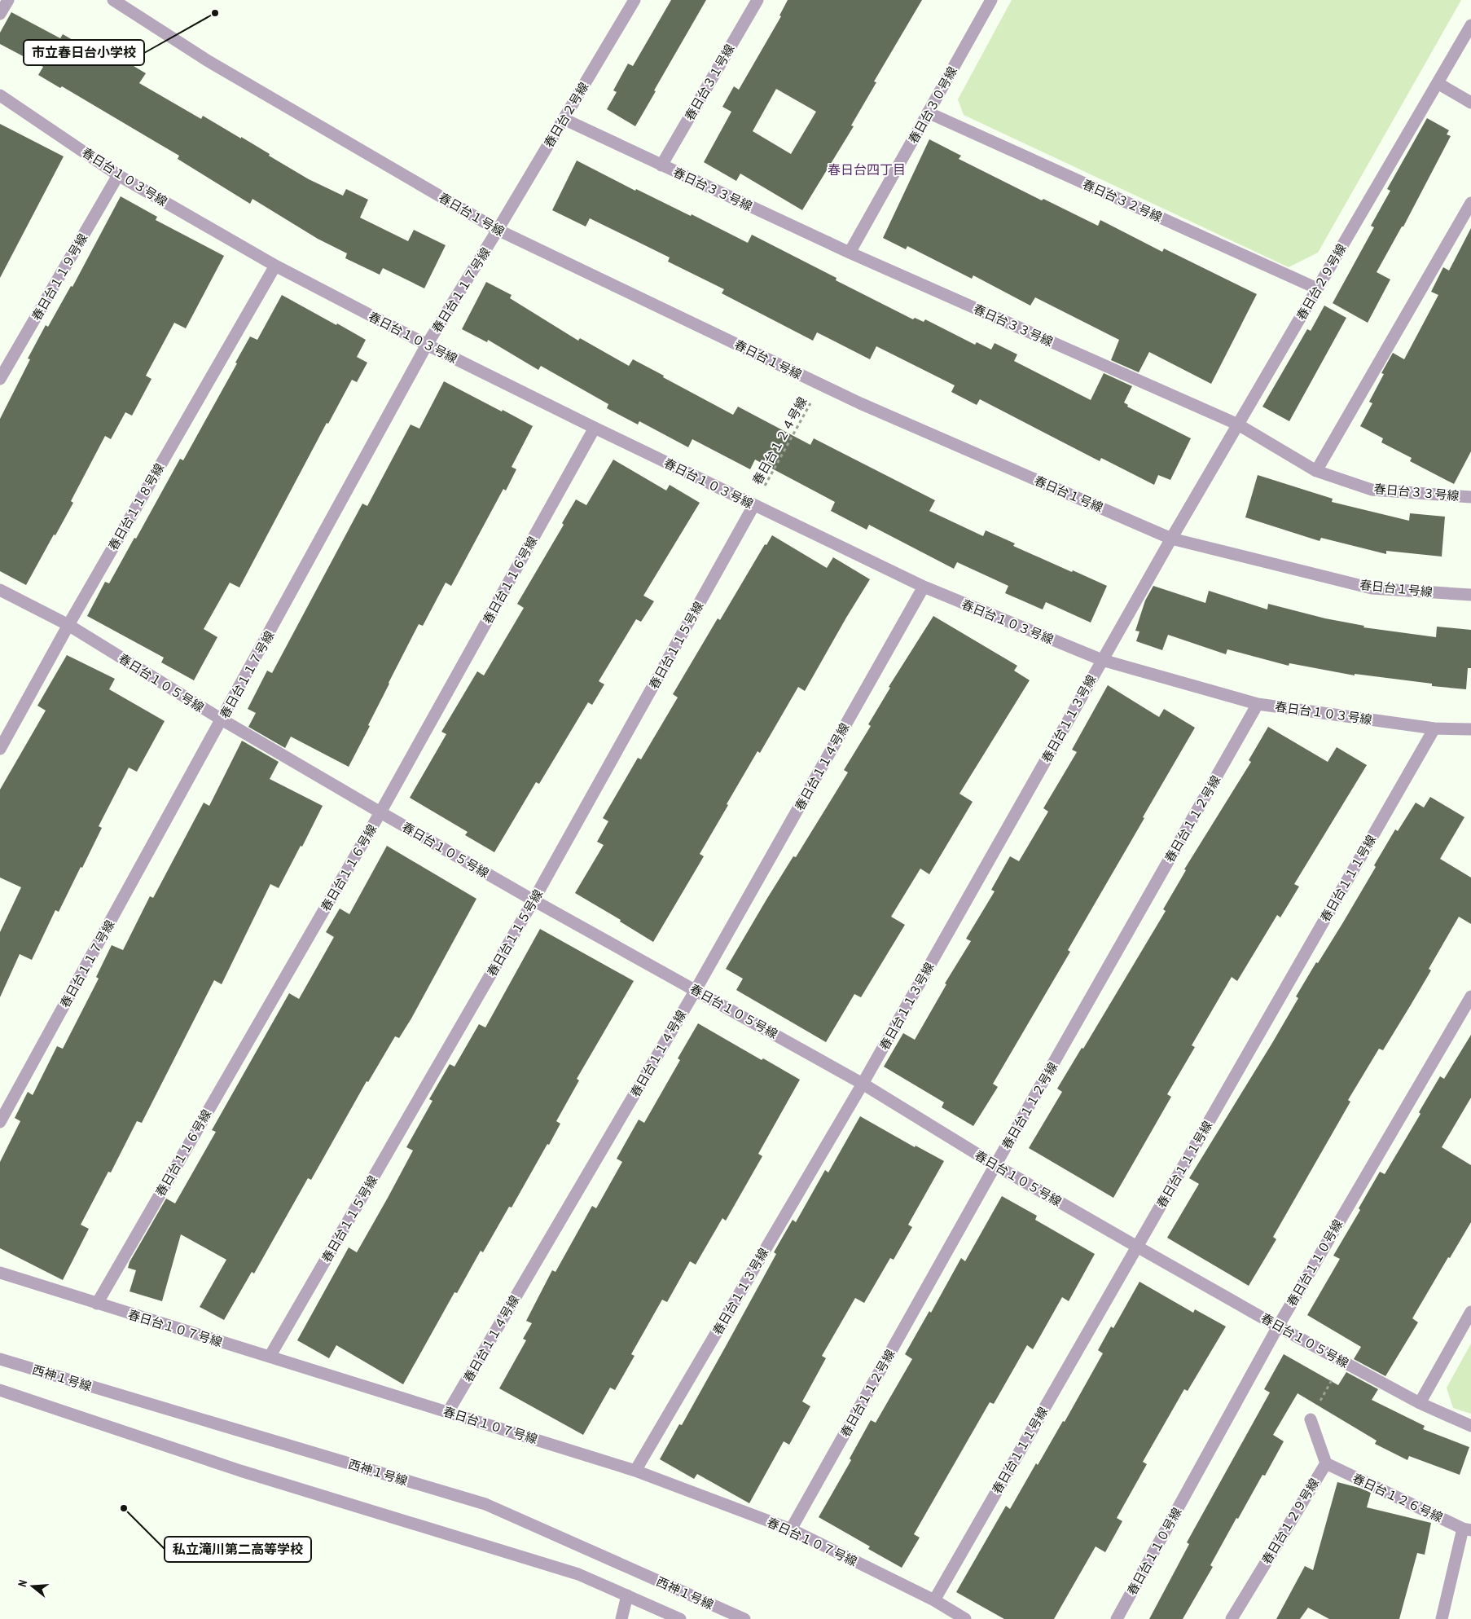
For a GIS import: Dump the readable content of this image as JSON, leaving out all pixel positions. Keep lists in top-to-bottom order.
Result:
{
  "streets": {
    "street": [
      "春日台３１号線",
      "春日台３０号線",
      "春日台２号線",
      "春日台１０３号線",
      "春日台３３号線",
      "春日台３２号線",
      "春日台１号線",
      "春日台１１９号線",
      "春日台２９号線",
      "春日台１１７号線",
      "春日台１１８号線",
      "春日台１１６号線",
      "春日台１１５号線",
      "春日台１０５号線",
      "春日台１１３号線",
      "春日台１１４号線",
      "春日台１１２号線",
      "春日台１１１号線",
      "春日台１１０号線",
      "春日台１０７号線",
      "西神１号線",
      "春日台１２６号線",
      "春日台１２９号線"
    ],
    "path": ["春日台１２４号線"]
  },
  "crossings": [
    ["春日台３１号線", "春日台３３号線"],
    ["春日台３０号線", "春日台３３号線"],
    ["春日台３０号線", "春日台３２号線"],
    ["春日台２号線", "春日台３３号線"],
    ["春日台２号線", "春日台１号線"],
    ["春日台２号線", "春日台１１７号線"],
    ["春日台１０３号線", "春日台１１９号線"],
    ["春日台１０３号線", "春日台１１７号線"],
    ["春日台１０３号線", "春日台１２４号線"],
    ["春日台１０３号線", "春日台１１８号線"],
    ["春日台１０３号線", "春日台１１６号線"],
    ["春日台１０３号線", "春日台１１５号線"],
    ["春日台１０３号線", "春日台１１３号線"],
    ["春日台１０３号線", "春日台１１４号線"],
    ["春日台１０３号線", "春日台１１２号線"],
    ["春日台１０３号線", "春日台１１１号線"],
    ["春日台３３号線", "春日台２９号線"],
    ["春日台３２号線", "春日台２９号線"],
    ["春日台１号線", "春日台２９号線"],
    ["春日台１号線", "春日台１１７号線"],
    ["春日台１号線", "春日台１２４号線"],
    ["春日台１号線", "春日台１１３号線"],
    ["春日台２９号線", "春日台１１３号線"],
    ["春日台１１７号線", "春日台１０５号線"],
    ["春日台１２４号線", "春日台１１５号線"],
    ["春日台１１８号線", "春日台１０５号線"],
    ["春日台１１６号線", "春日台１０５号線"],
    ["春日台１１６号線", "春日台１０７号線"],
    ["春日台１１５号線", "春日台１０５号線"],
    ["春日台１１５号線", "春日台１０７号線"],
    ["春日台１０５号線", "春日台１１３号線"],
    ["春日台１０５号線", "春日台１１４号線"],
    ["春日台１０５号線", "春日台１１２号線"],
    ["春日台１０５号線", "春日台１１１号線"],
    ["春日台１０５号線", "春日台１１０号線"],
    ["春日台１１３号線", "春日台１０７号線"],
    ["春日台１１４号線", "春日台１０７号線"],
    ["春日台１１２号線", "春日台１０７号線"],
    ["春日台１１１号線", "春日台１０７号線"],
    ["春日台１２６号線", "春日台１２９号線"]
  ],
  "districts": ["春日台四丁目"],
  "places": ["市立春日台小学校", "私立滝川第二高等学校"],
  "north": "left"
}
